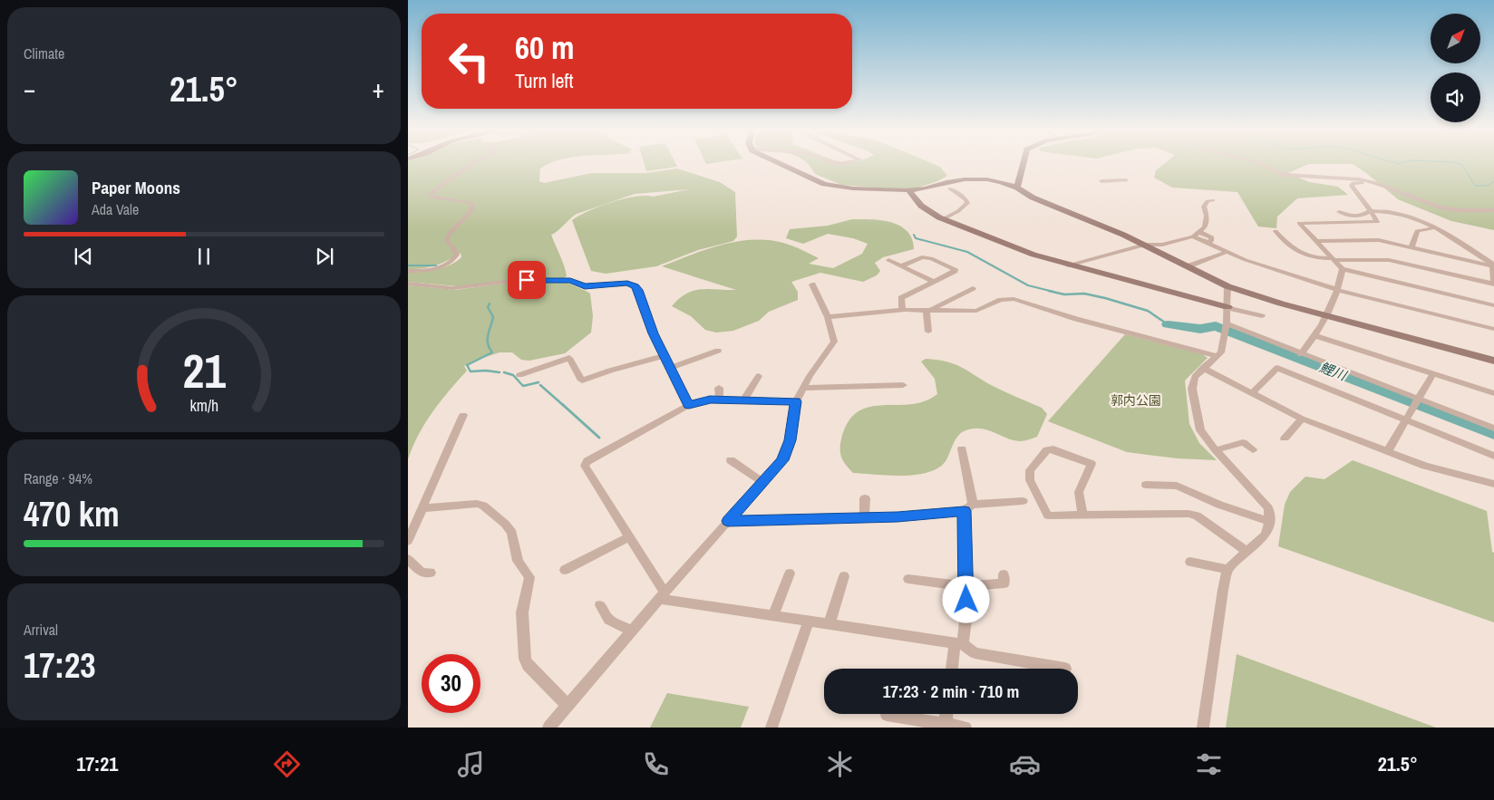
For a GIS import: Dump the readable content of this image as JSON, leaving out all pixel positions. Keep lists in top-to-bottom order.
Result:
{
  "water": ["鯉川"],
  "parks": ["郭内公園"],
  "north": "top right",
  "page": {
    "tile": [
      "Climate",
      ["Range · 94%", "470 km"],
      ["Arrival", "17:23"]
    ],
    "turn": ["60 m", "Turn left"],
    "heat": ["−", "21.5°", "+"],
    "song": ["Paper Moons", "Ada Vale"],
    "limit": "30",
    "trip": "17:23 · 2 min · 710 m",
    "tabs": ["17:21", "21.5°"],
    "gauge": ["21", "km/h"]
  }
}
